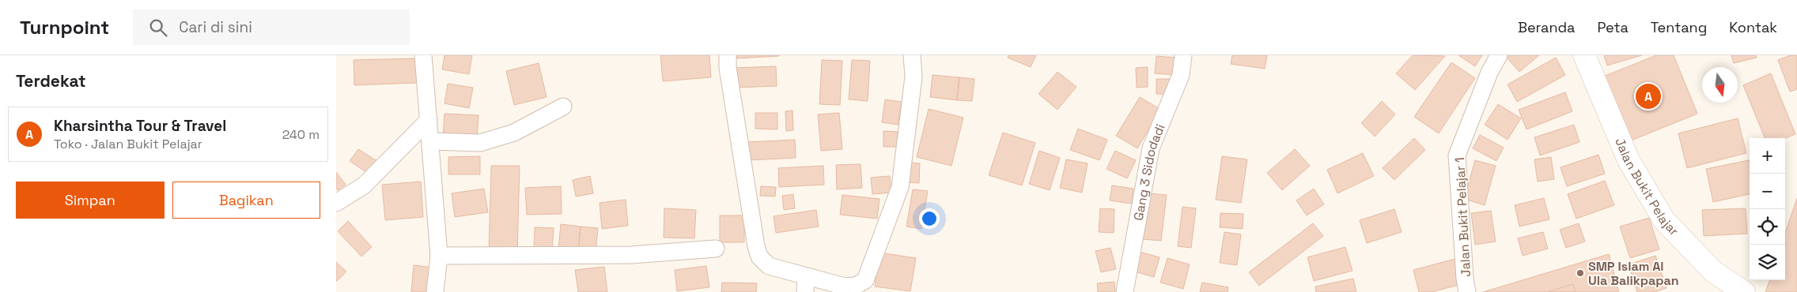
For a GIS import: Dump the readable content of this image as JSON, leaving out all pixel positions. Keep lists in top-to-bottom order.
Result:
{
  "streets": {
    "street": ["Gang 3 Sidodadi", "Jalan Bukit Pelajar", "Jalan Bukit Pelajar 1"]
  },
  "places": ["SMP Islam Al Ula Balikpapan"],
  "north": "bottom",
  "page": {
    "header": "Turnpoint",
    "search": "Cari di sini",
    "nav": [
      "Beranda",
      "Peta",
      "Tentang",
      "Kontak"
    ],
    "heading": "Terdekat",
    "pins": "A",
    "list": [
      {
        "mark": "A",
        "name": "Kharsintha Tour & Travel",
        "note": "Toko · Jalan Bukit Pelajar",
        "value": "240 m"
      }
    ],
    "map_buttons": ["+", "−"],
    "buttons": ["Simpan", "Bagikan"]
  }
}
